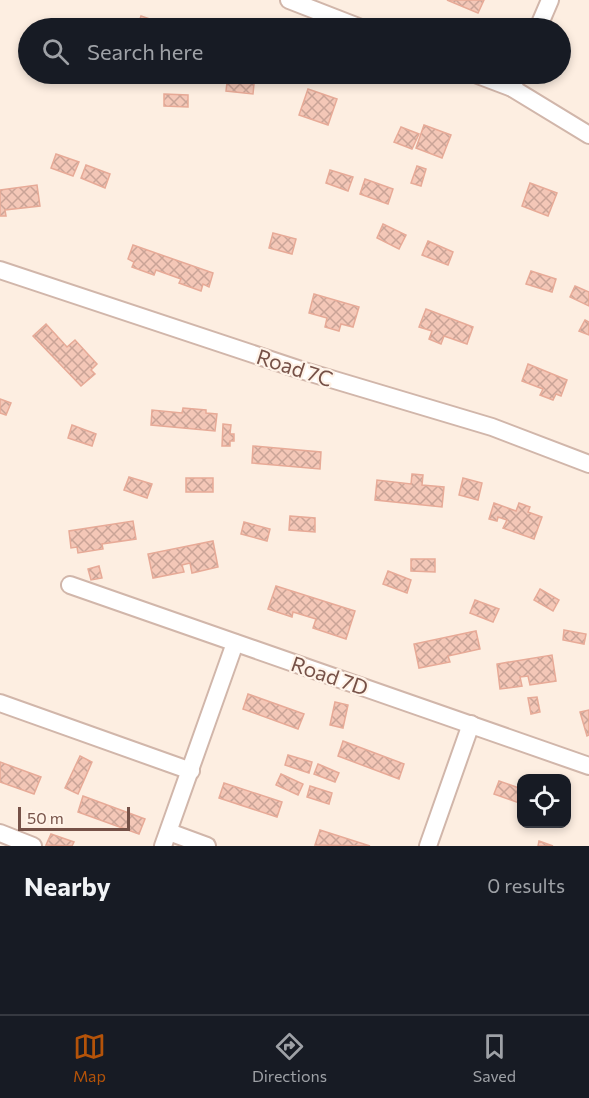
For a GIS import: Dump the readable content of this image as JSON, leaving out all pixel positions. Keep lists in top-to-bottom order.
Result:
{
  "streets": {
    "street": ["Road 7C", "Road 7D"]
  },
  "scale_bar": "50 m",
  "page": {
    "search": "Search here",
    "scale": "50 m",
    "heading": ["Nearby", "0 results"],
    "nav": ["Map", "Directions", "Saved"]
  }
}
